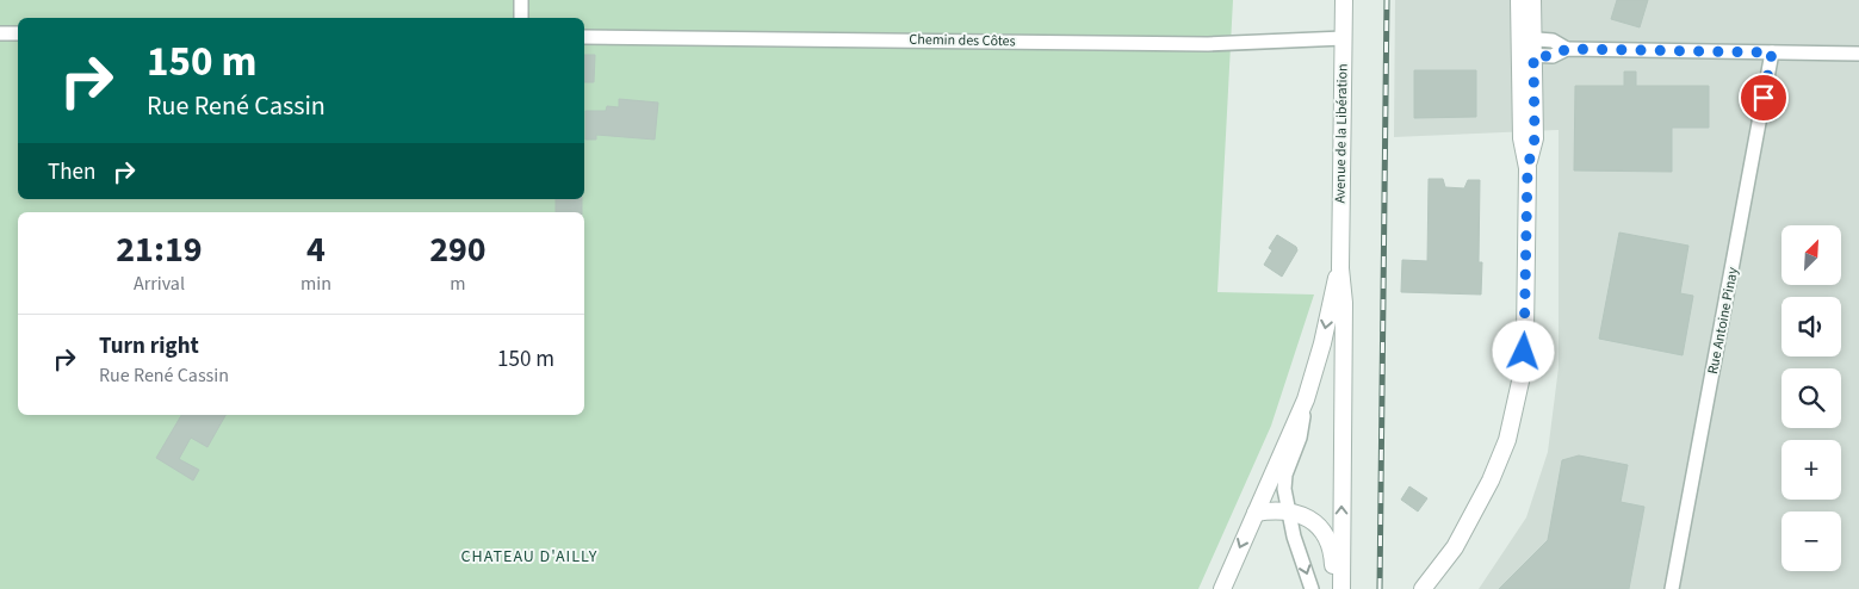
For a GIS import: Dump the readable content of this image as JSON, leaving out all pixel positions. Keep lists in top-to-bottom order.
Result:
{
  "streets": {
    "street": ["Chemin des Côtes", "Avenue de la Libération", "Rue Antoine Pinay"]
  },
  "crossings": [
    ["Chemin des Côtes", "Avenue de la Libération"]
  ],
  "districts": ["CHATEAU D'AILLY"],
  "north": "top right",
  "page": {
    "turn": ["150 m", "Rue René Cassin"],
    "then": "Then",
    "eta": [
      "21:19",
      "Arrival",
      "4",
      "min",
      "290",
      "m"
    ],
    "map_buttons": ["+", "−"],
    "list": [
      {
        "name": "Turn right",
        "note": "Rue René Cassin",
        "value": "150 m"
      }
    ]
  }
}
